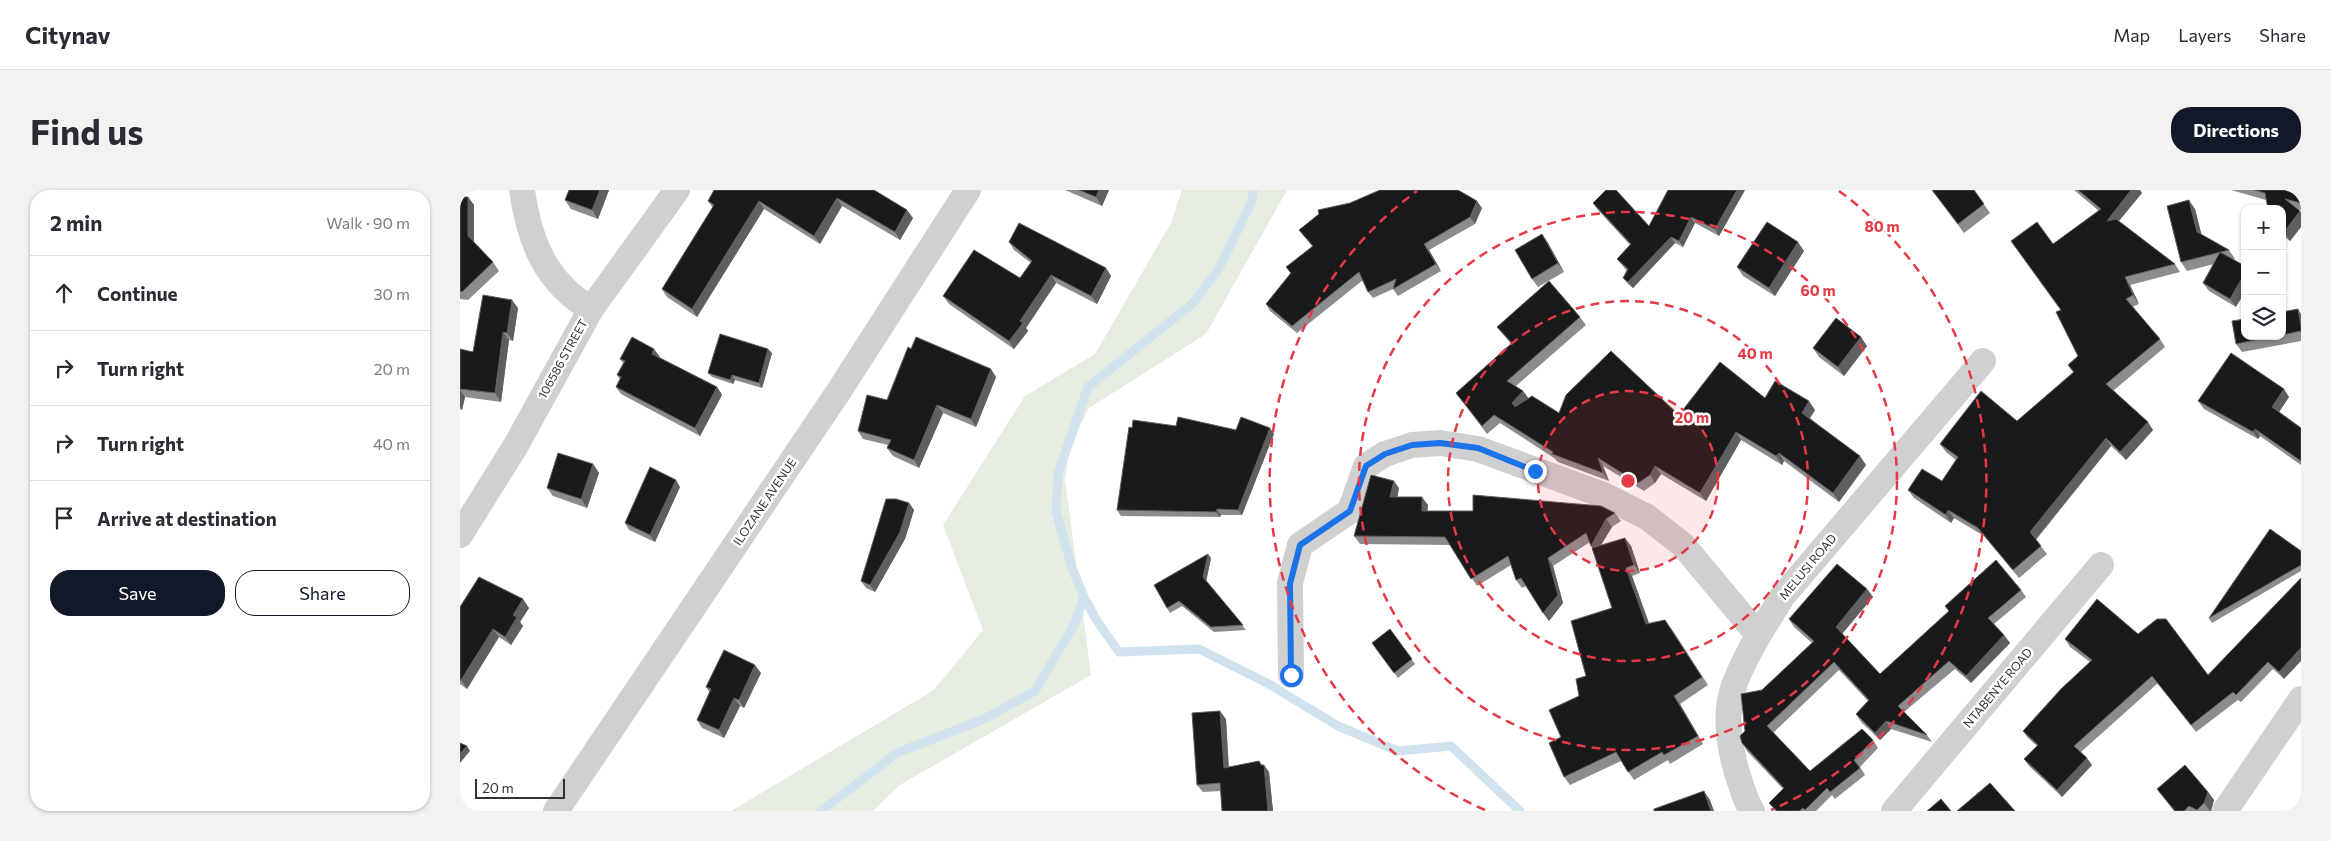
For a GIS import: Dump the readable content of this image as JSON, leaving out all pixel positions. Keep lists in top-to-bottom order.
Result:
{
  "streets": {
    "street": [
      "106586 STREET",
      "ILOZANE AVENUE",
      "MELUSI ROAD",
      "NTABENYE ROAD"
    ]
  },
  "scale_bar": "20 m",
  "page": {
    "header": "Citynav",
    "nav": ["Map", "Layers", "Share"],
    "buttons": [
      "Directions",
      ["Save", "Share"]
    ],
    "title": "Find us",
    "heading": ["2 min", "Walk · 90 m"],
    "map_buttons": ["+", "−"],
    "list": [
      ["Continue", "30 m"],
      ["Turn right", "20 m"],
      ["Turn right", "40 m"],
      "Arrive at destination"
    ],
    "scale": "20 m"
  },
  "rings": [
    "80 m",
    "60 m",
    "40 m",
    "20 m"
  ]
}
